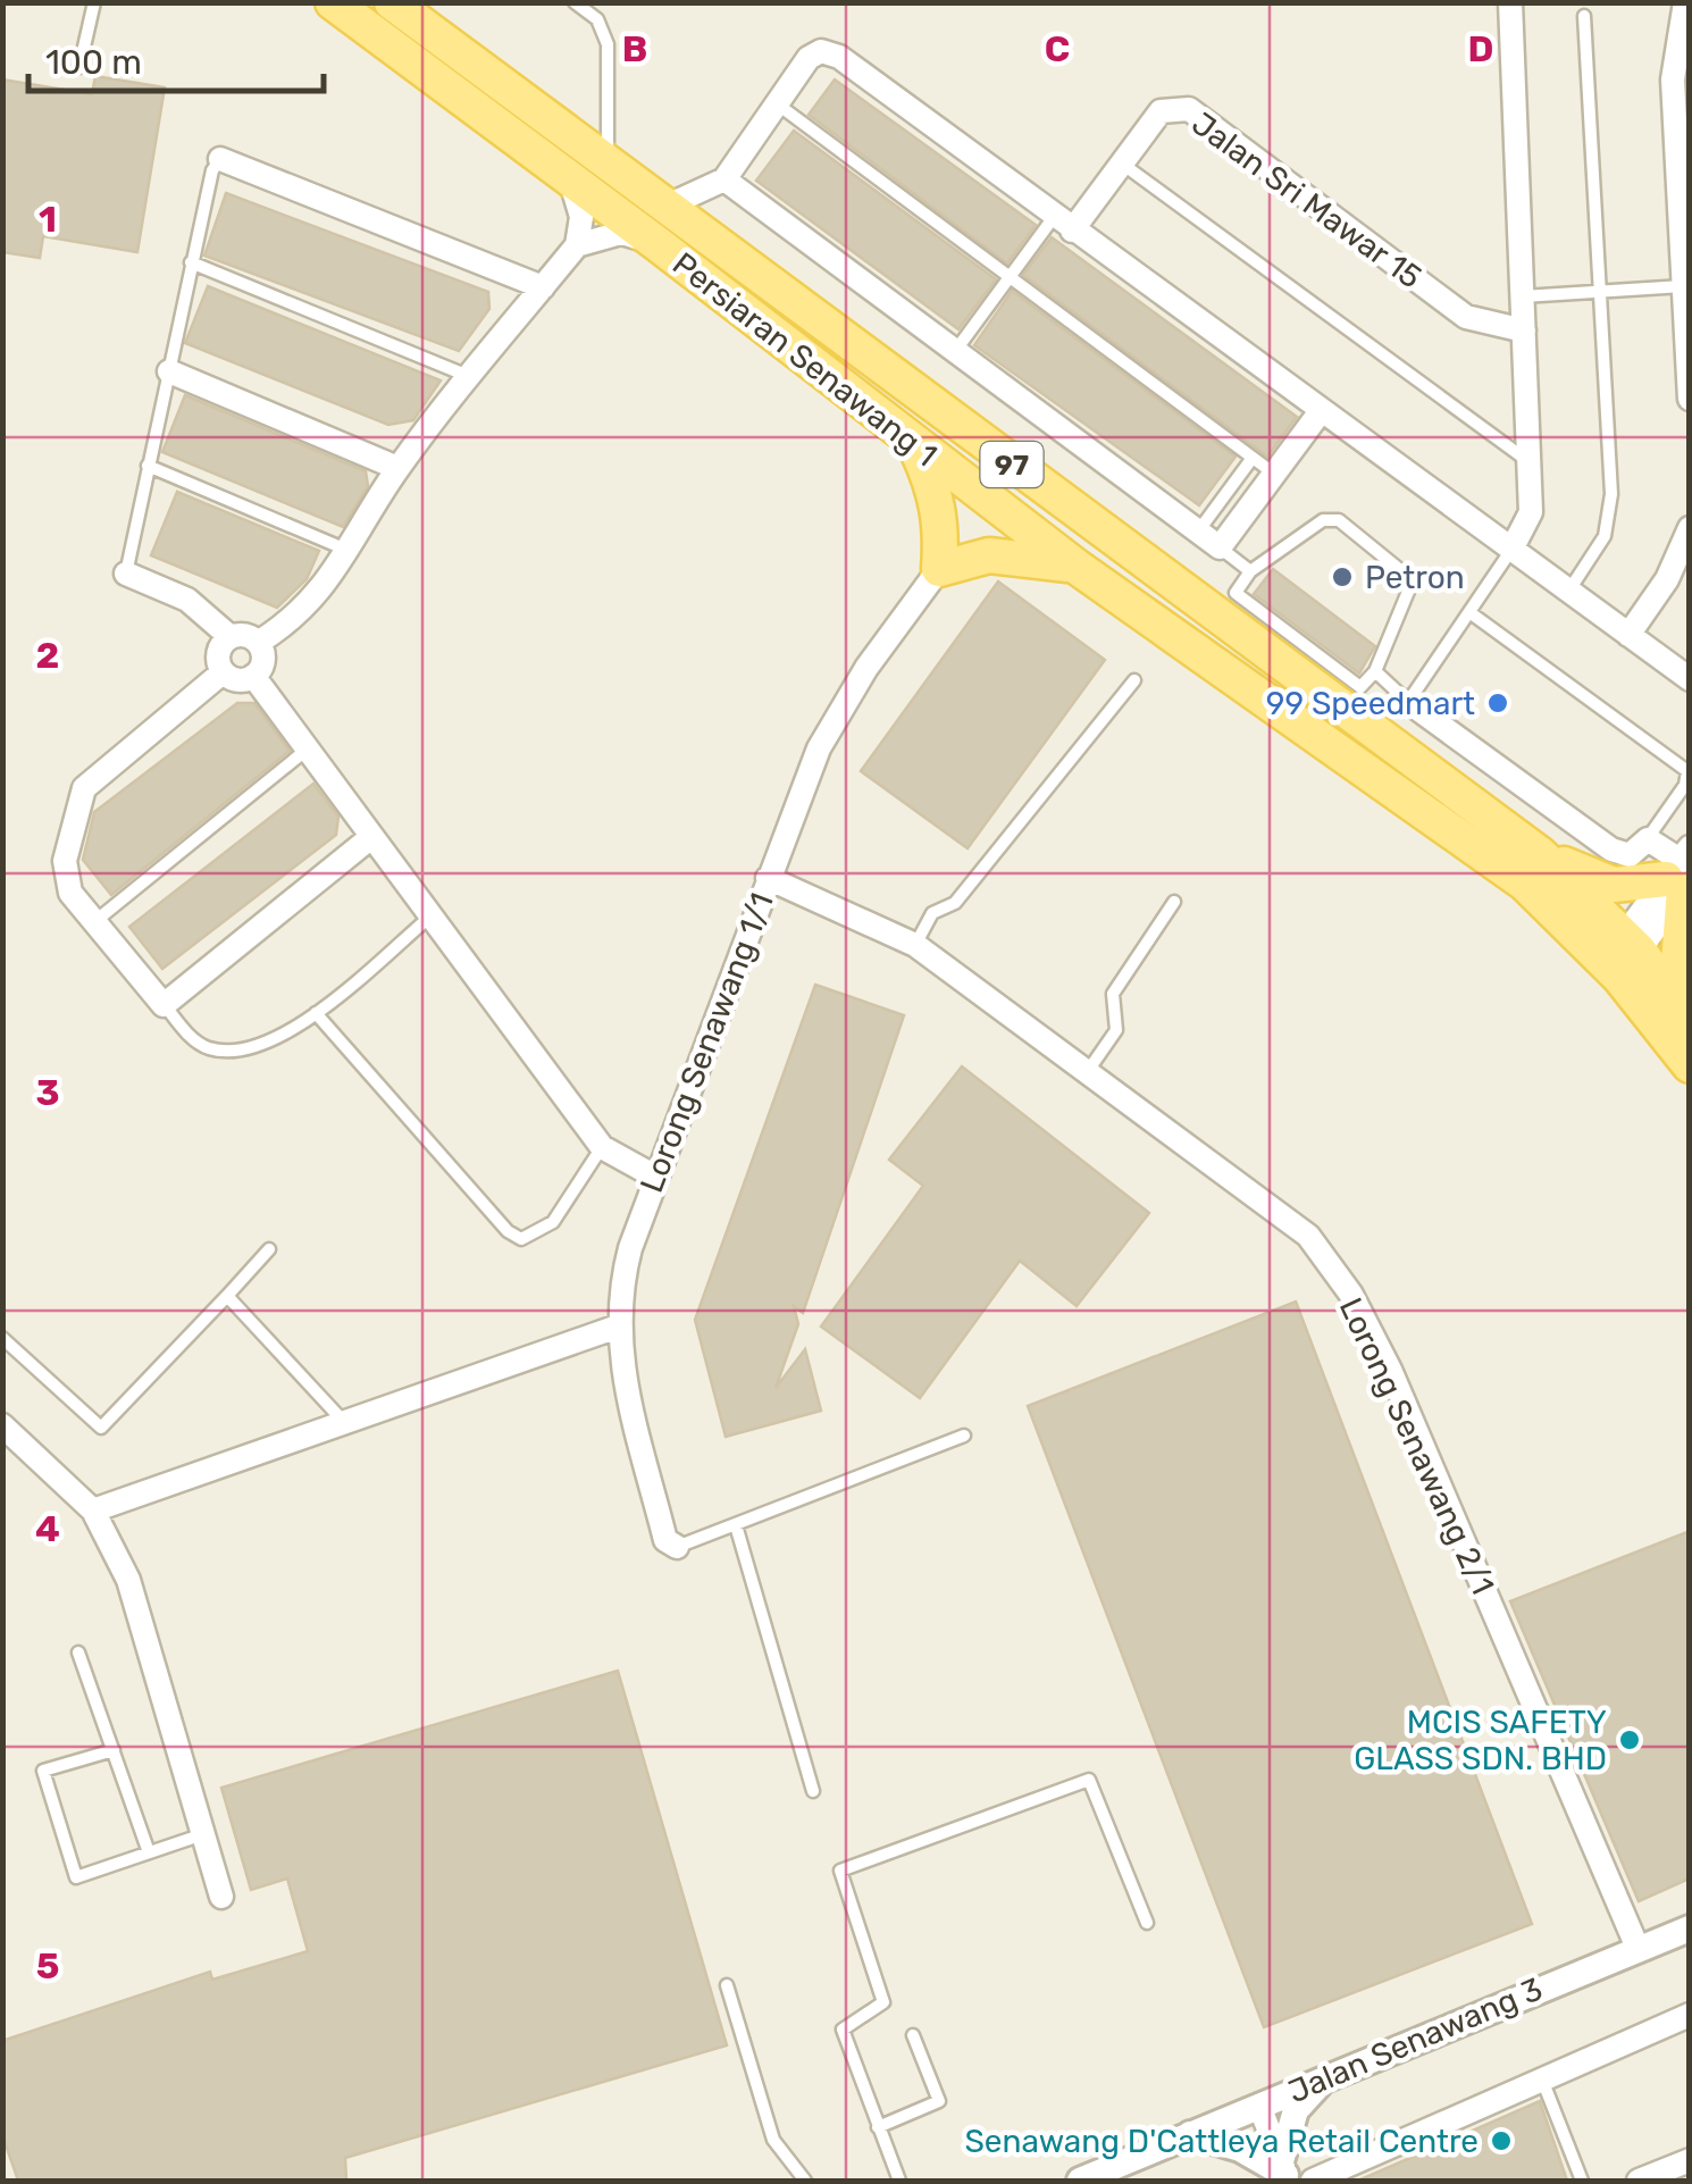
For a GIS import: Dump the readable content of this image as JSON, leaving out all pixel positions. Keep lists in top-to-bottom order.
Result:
{
  "streets": {
    "main road": ["Persiaran Senawang 1", "97"],
    "street": [
      "Jalan Sri Mawar 15",
      "Lorong Senawang 1/1",
      "Lorong Senawang 2/1",
      "Jalan Senawang 3"
    ]
  },
  "crossings": [
    ["Lorong Senawang 1/1", "Lorong Senawang 2/1"],
    ["Lorong Senawang 2/1", "Jalan Senawang 3"]
  ],
  "places": [
    "Petron",
    "99 Speedmart",
    "MCIS SAFETY GLASS SDN. BHD",
    "Senawang D'Cattleya Retail Centre"
  ],
  "scale_bar": "100 m",
  "grid": {
    "columns": ["B", "C", "D"],
    "rows": [
      "1",
      "2",
      "3",
      "4",
      "5"
    ]
  }
}
